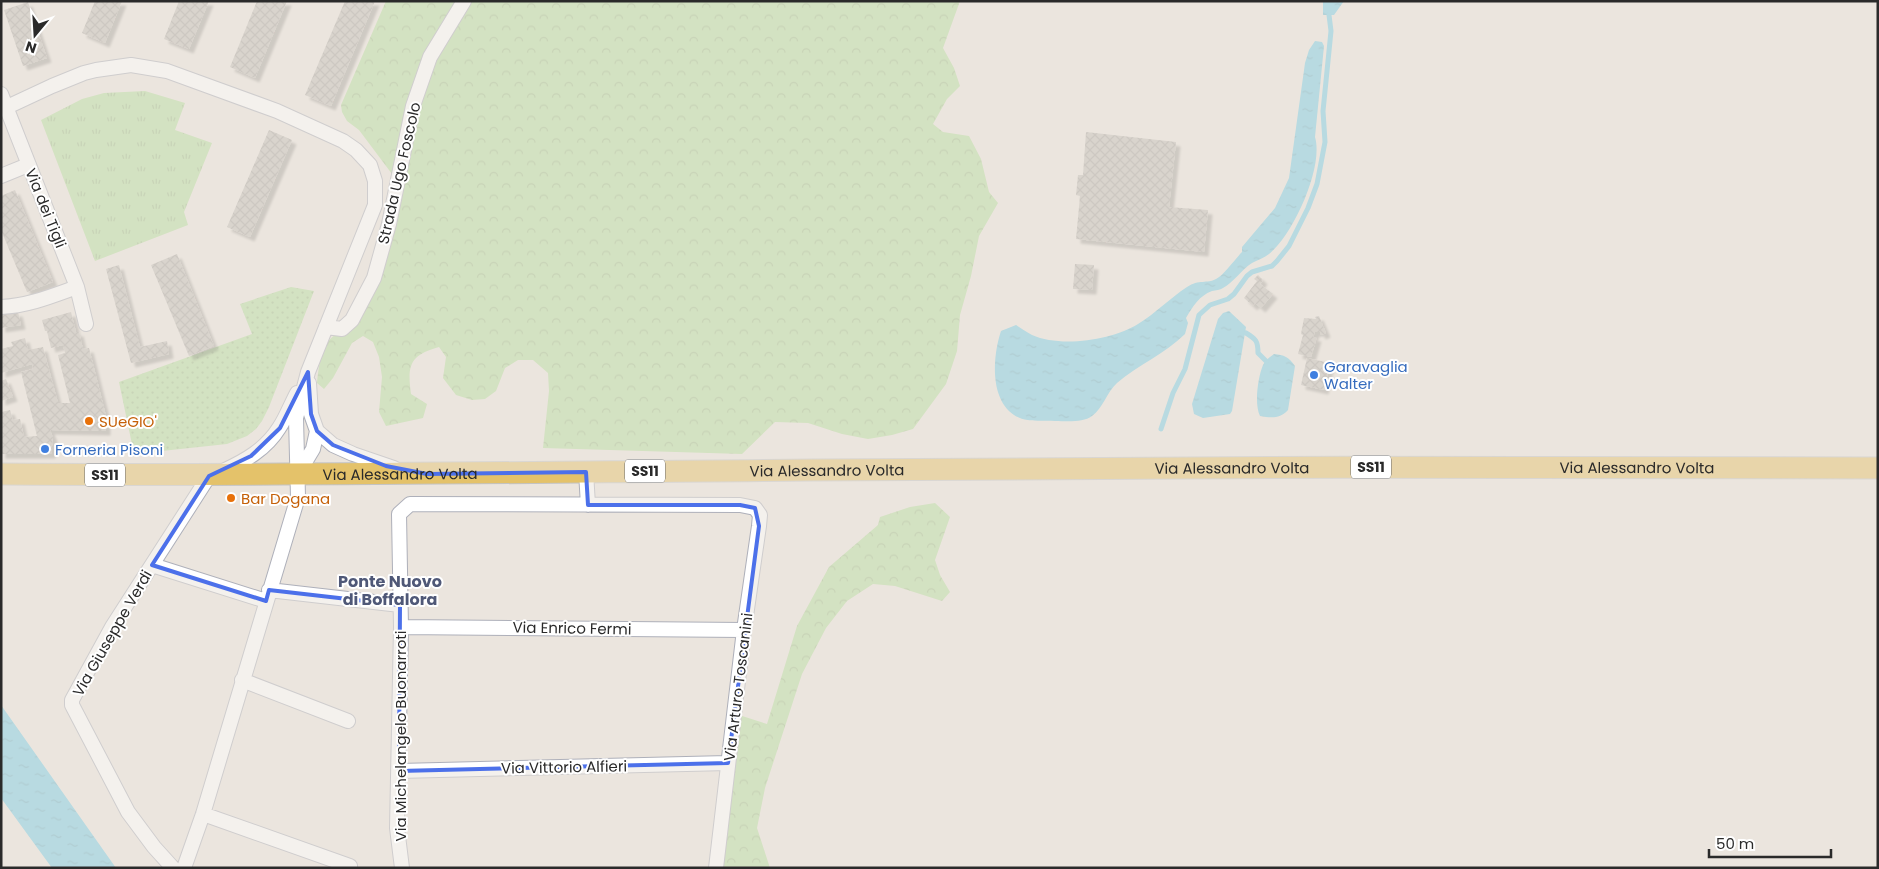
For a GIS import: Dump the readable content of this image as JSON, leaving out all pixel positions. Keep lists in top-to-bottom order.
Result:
{
  "streets": {
    "main road": ["Via Alessandro Volta", "SS11"],
    "street": [
      "Strada Ugo Foscolo",
      "Via dei Tigli",
      "Via Enrico Fermi",
      "Via Giuseppe Verdi",
      "Via Arturo Toscanini",
      "Via Michelangelo Buonarroti",
      "Via Vittorio Alfieri"
    ]
  },
  "crossings": [
    ["Via Alessandro Volta", "SS11"],
    ["Via Alessandro Volta", "Via Giuseppe Verdi"],
    ["Via Alessandro Volta", "Via Arturo Toscanini"],
    ["Via Alessandro Volta", "Via Michelangelo Buonarroti"],
    ["SS11", "Via Giuseppe Verdi"],
    ["Via Enrico Fermi", "Via Arturo Toscanini"],
    ["Via Enrico Fermi", "Via Michelangelo Buonarroti"],
    ["Via Arturo Toscanini", "Via Vittorio Alfieri"],
    ["Via Michelangelo Buonarroti", "Via Vittorio Alfieri"]
  ],
  "districts": ["Ponte Nuovo di Boffalora"],
  "places": [
    "Garavaglia Walter",
    "SUeGIO'",
    "Forneria Pisoni",
    "Bar Dogana"
  ],
  "scale_bar": "50 m",
  "north": "bottom"
}
